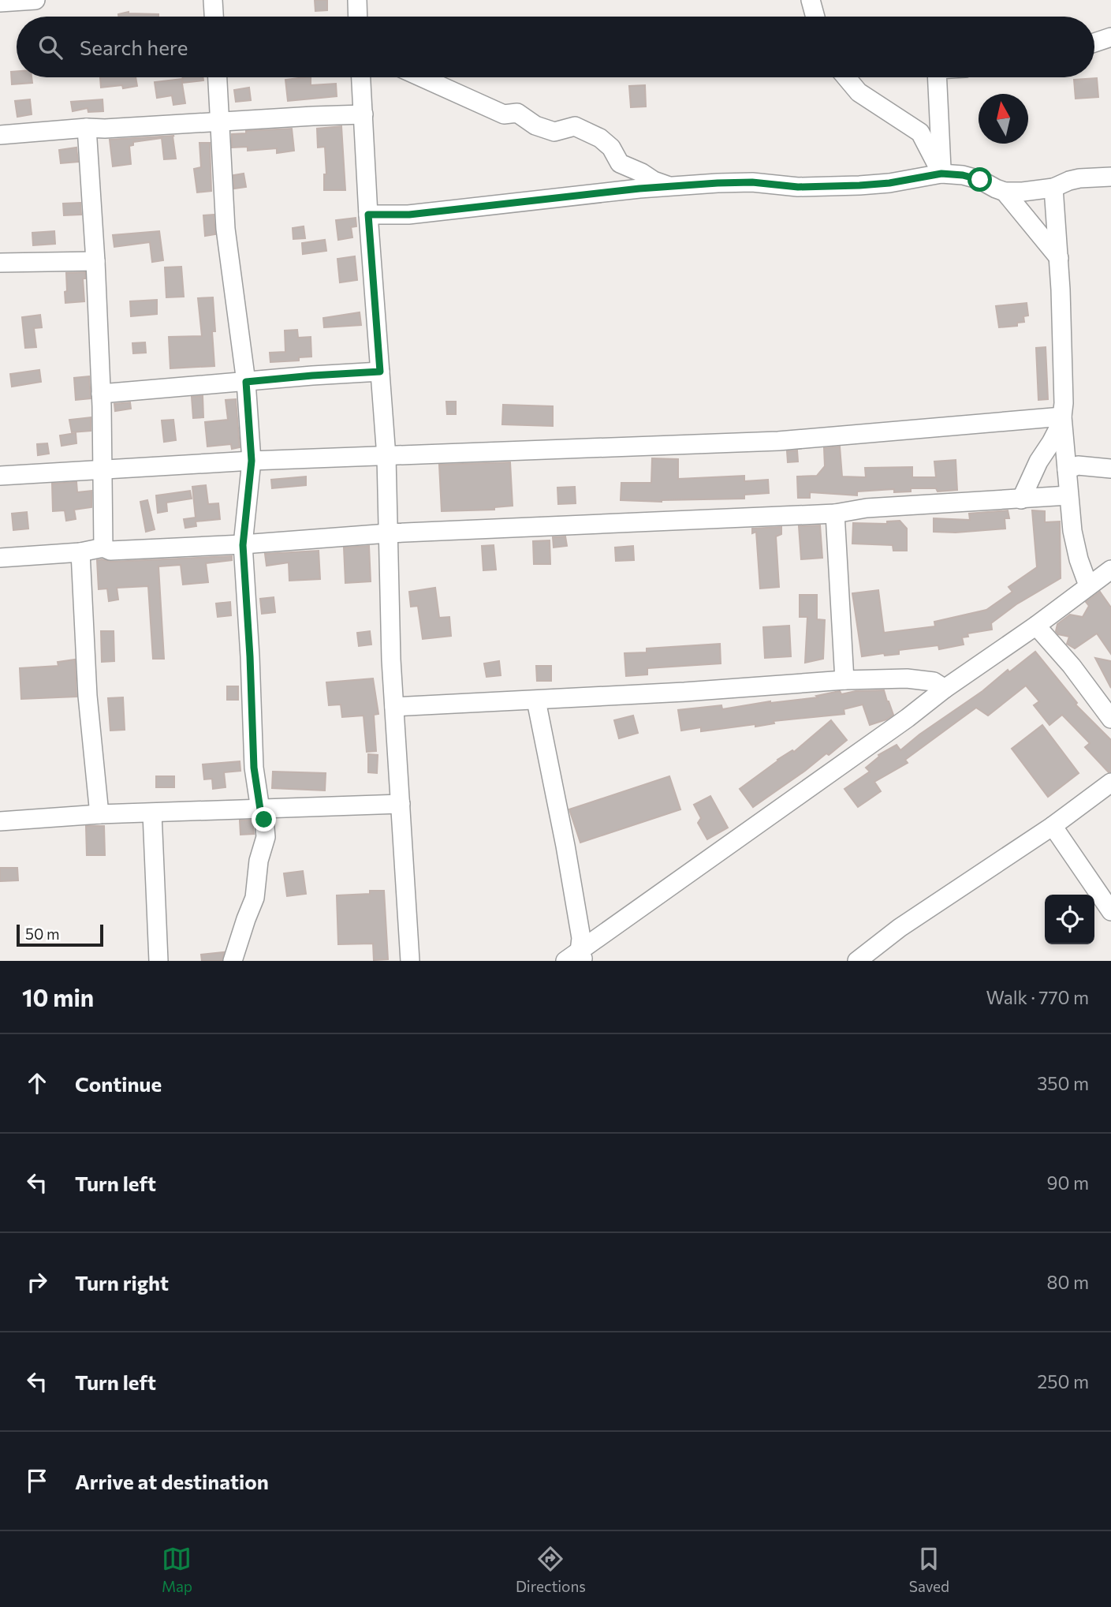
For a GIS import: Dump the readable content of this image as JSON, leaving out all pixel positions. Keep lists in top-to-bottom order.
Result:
{
  "scale_bar": "50 m",
  "north": "top",
  "page": {
    "search": "Search here",
    "scale": "50 m",
    "heading": ["10 min", "Walk · 770 m"],
    "list": [
      ["Continue", "350 m"],
      ["Turn left", "90 m"],
      ["Turn right", "80 m"],
      ["Turn left", "250 m"],
      "Arrive at destination"
    ],
    "nav": ["Map", "Directions", "Saved"]
  }
}
